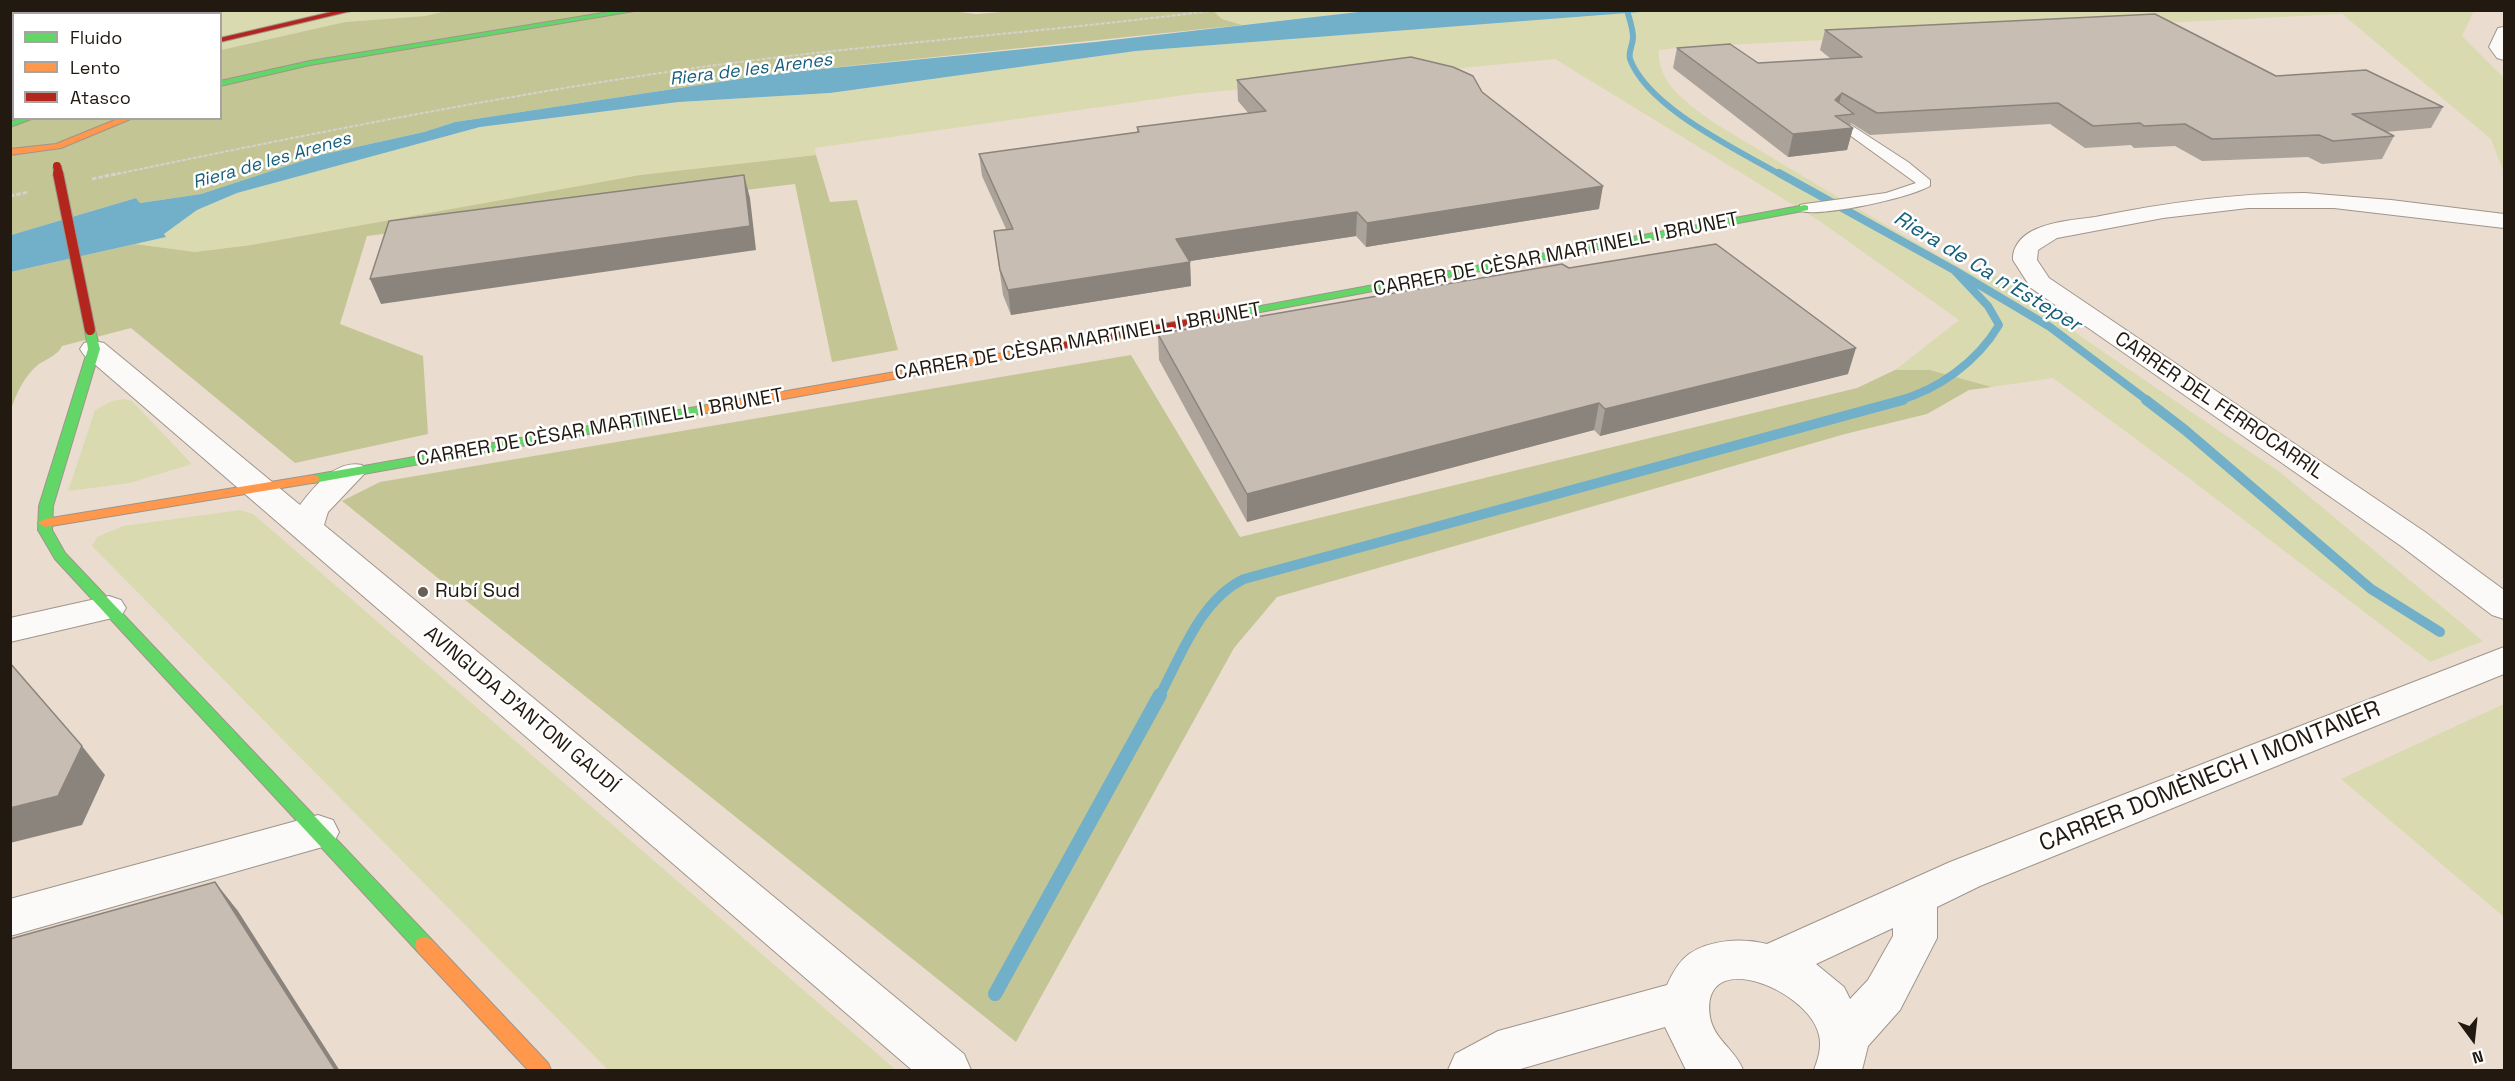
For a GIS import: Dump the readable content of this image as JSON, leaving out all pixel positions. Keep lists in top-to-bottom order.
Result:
{
  "streets": {
    "main road": ["CARRER DE CÈSAR MARTINELL I BRUNET"],
    "street": ["CARRER DEL FERROCARRIL", "AVINGUDA D'ANTONI GAUDÍ", "CARRER DOMÈNECH I MONTANER"]
  },
  "crossings": [
    ["CARRER DE CÈSAR MARTINELL I BRUNET", "AVINGUDA D'ANTONI GAUDÍ"]
  ],
  "water": ["Riera de les Arenes", "Riera de Ca n'Esteper"],
  "places": ["Rubí Sud"],
  "legend": ["Fluido", "Lento", "Atasco"],
  "north": "bottom"
}
